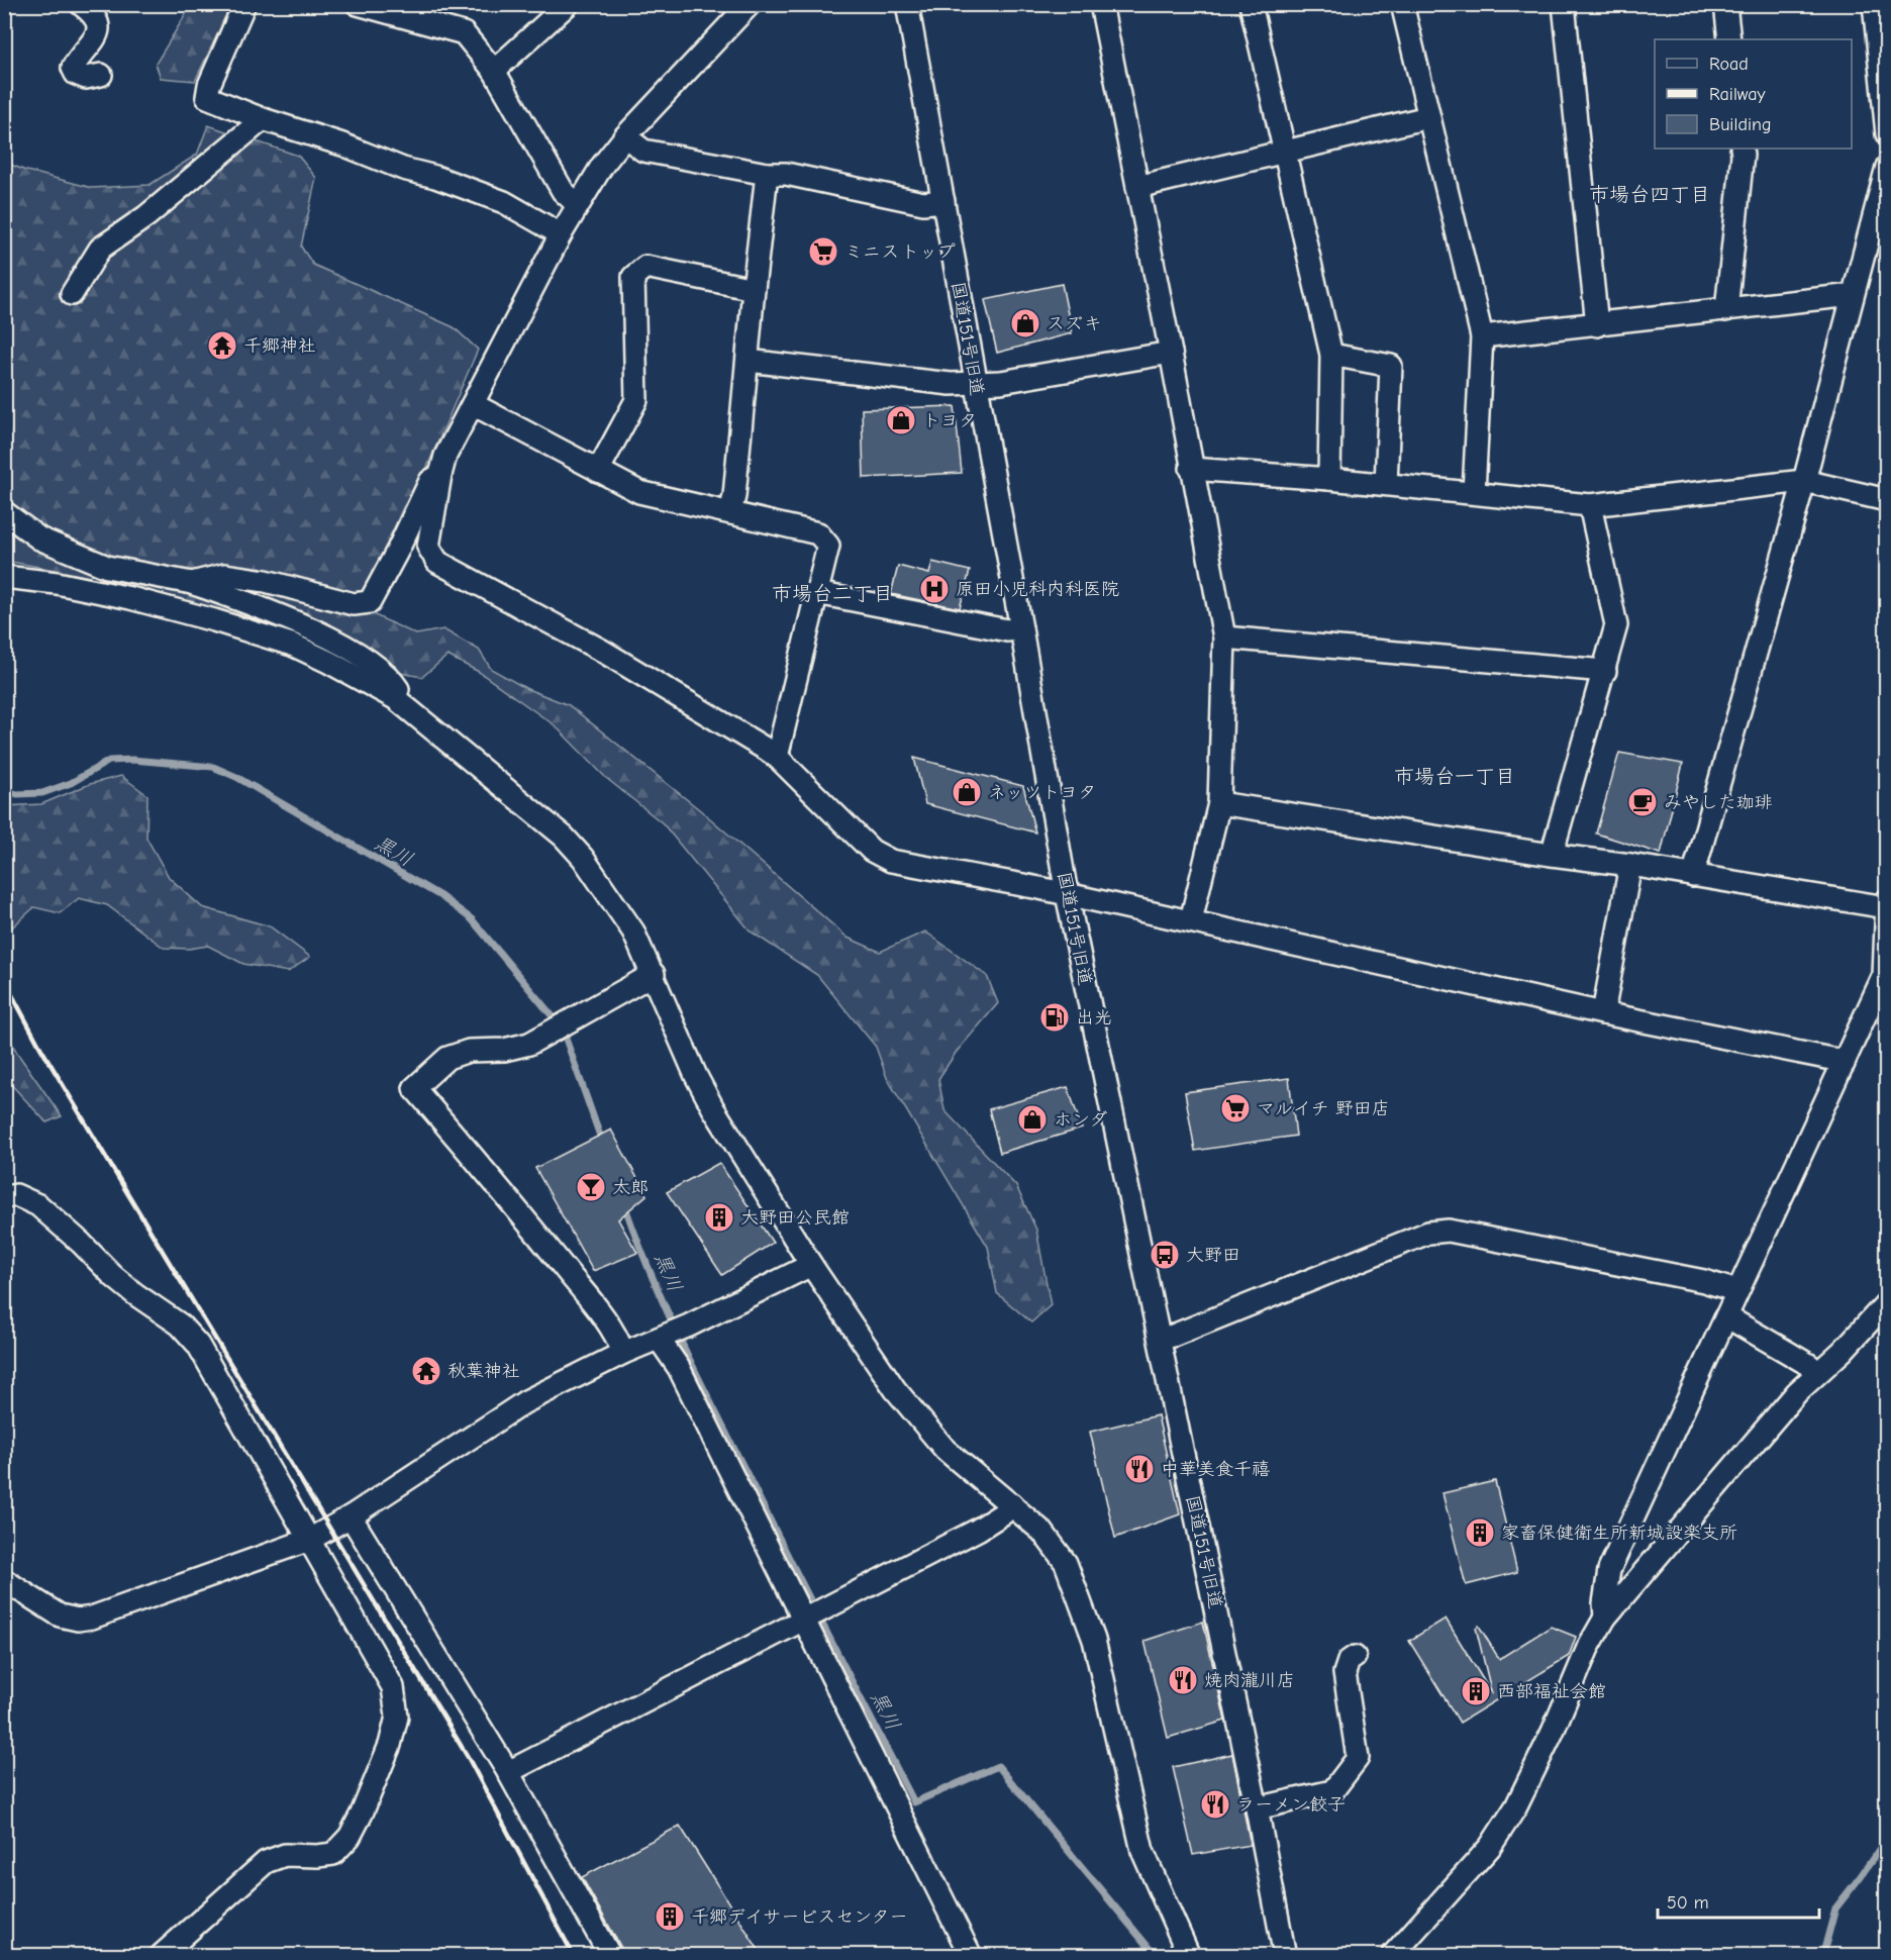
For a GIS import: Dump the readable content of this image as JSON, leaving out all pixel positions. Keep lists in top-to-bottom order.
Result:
{
  "streets": {
    "street": ["国道151号旧道"]
  },
  "districts": ["市場台四丁目", "市場台二丁目", "市場台一丁目"],
  "water": ["黒川"],
  "places": {
    "supermarket": ["ミニストップ", "マルイチ 野田店"],
    "shop": [
      "スズキ",
      "トヨタ",
      "ネッツトヨタ",
      "ホンダ"
    ],
    "temple": ["千郷神社", "秋葉神社"],
    "hospital": ["原田小児科内科医院"],
    "cafe": ["みやした珈琲"],
    "fuel station": ["出光"],
    "bar": ["太郎"],
    "building": [
      "大野田公民館",
      "家畜保健衛生所新城設楽支所",
      "西部福祉会館",
      "千郷デイサービスセンター"
    ],
    "bus stop": ["大野田"],
    "restaurant": ["中華美食千禧", "焼肉瀧川店", "ラーメン餃子"]
  },
  "legend": ["Road", "Railway", "Building"],
  "scale_bar": "50 m"
}
